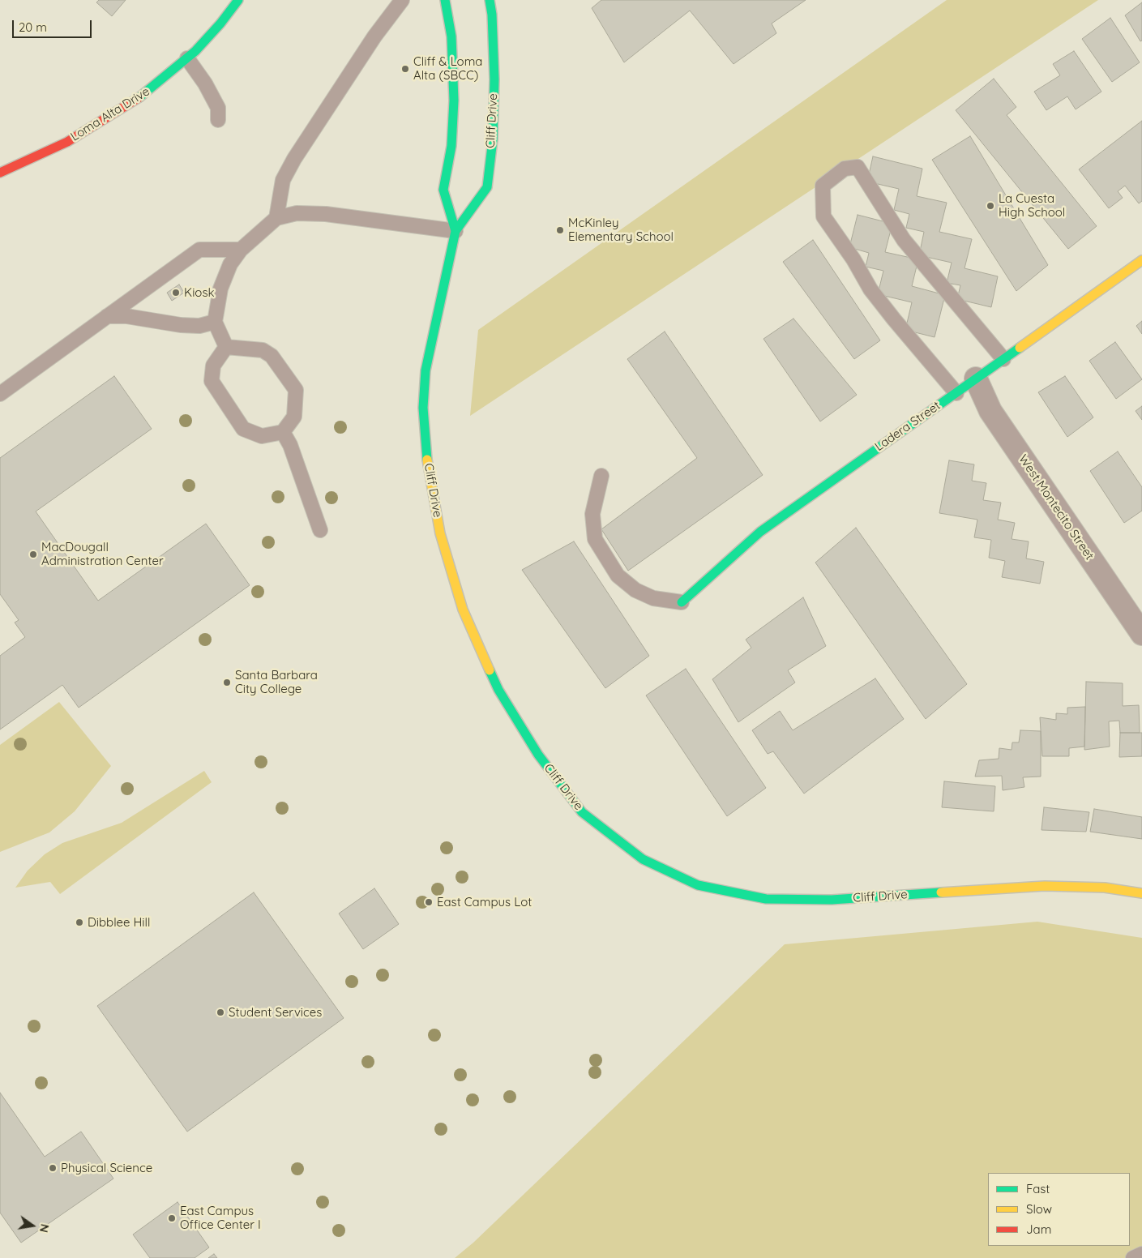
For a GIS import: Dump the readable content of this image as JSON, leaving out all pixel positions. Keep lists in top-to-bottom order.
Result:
{
  "streets": {
    "main road": ["Loma Alta Drive", "Cliff Drive", "Ladera Street"],
    "street": ["West Montecito Street"]
  },
  "crossings": [
    ["Ladera Street", "West Montecito Street"]
  ],
  "places": [
    "Cliff & Loma Alta (SBCC)",
    "La Cuesta High School",
    "McKinley Elementary School",
    "Kiosk",
    "MacDougall Administration Center",
    "Santa Barbara City College",
    "East Campus Lot",
    "Dibblee Hill",
    "Student Services",
    "Physical Science",
    "East Campus Office Center I"
  ],
  "legend": ["Fast", "Slow", "Jam"],
  "scale_bar": "20 m",
  "north": "right"
}
